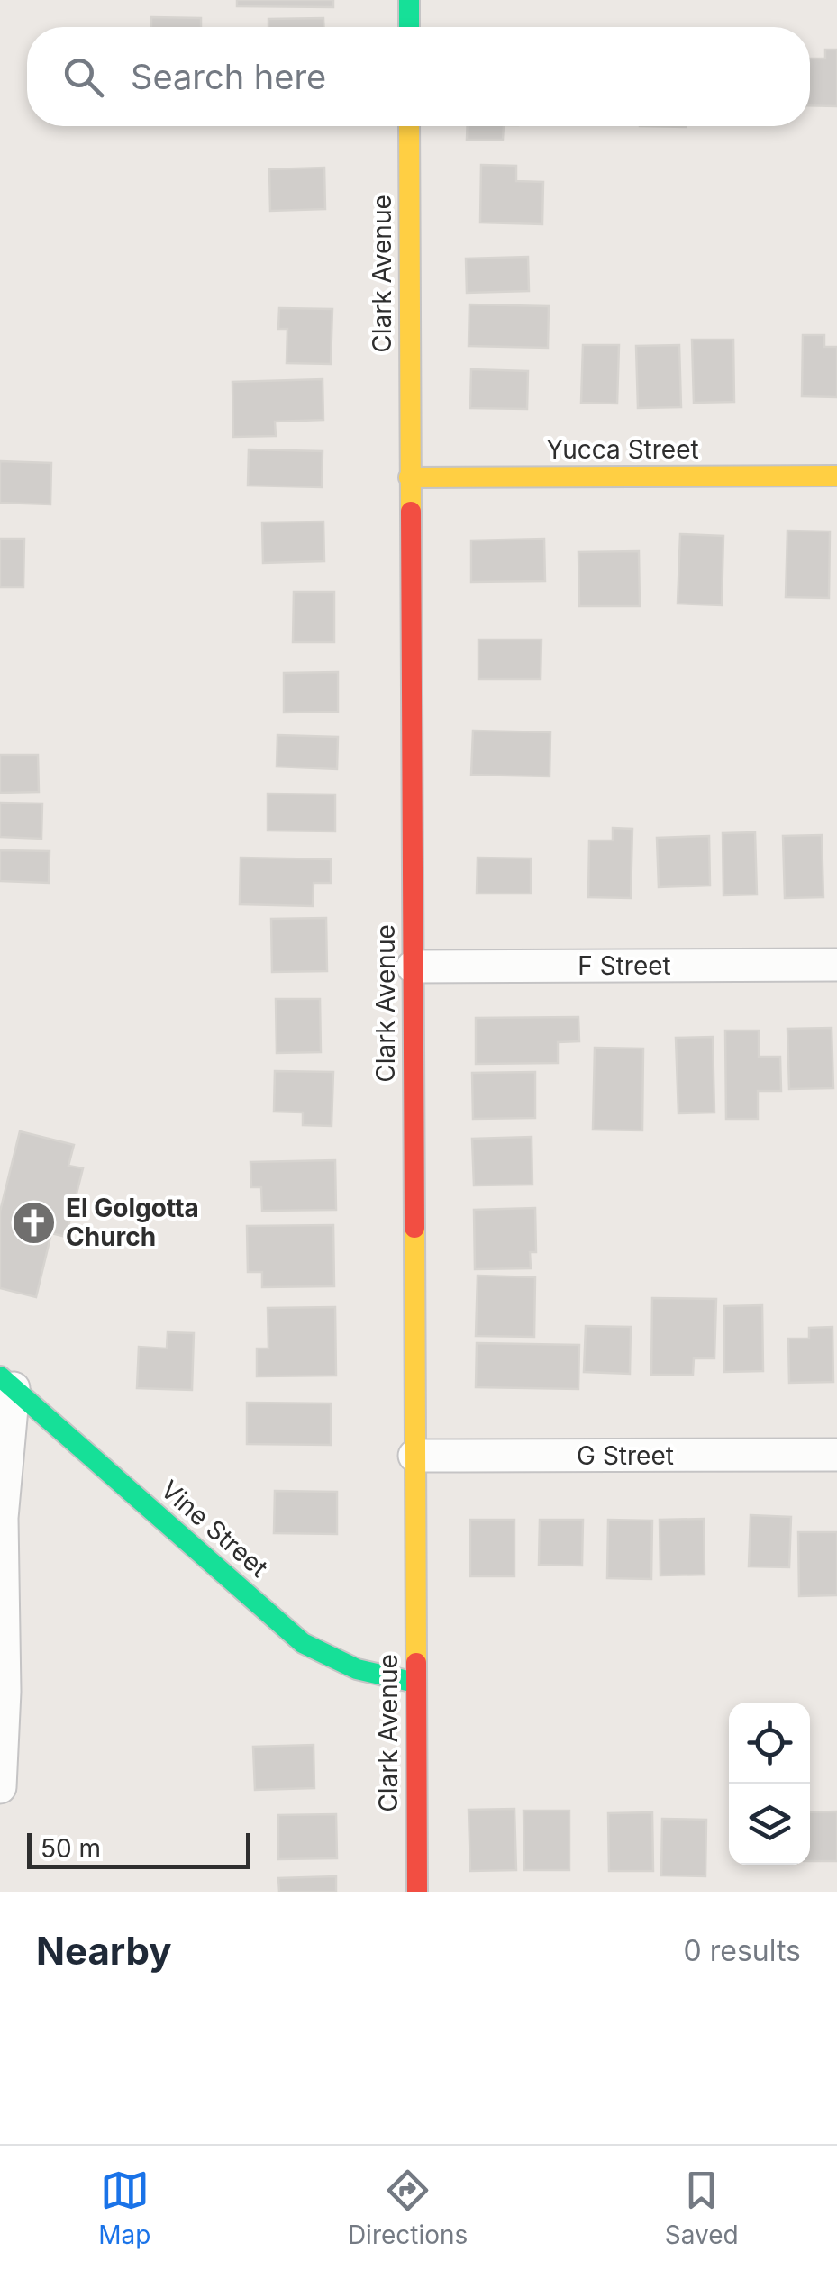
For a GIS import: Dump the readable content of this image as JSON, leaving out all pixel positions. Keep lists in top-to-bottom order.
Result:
{
  "streets": {
    "street": [
      "Clark Avenue",
      "Yucca Street",
      "F Street",
      "G Street",
      "Vine Street"
    ]
  },
  "crossings": [
    ["Clark Avenue", "Yucca Street"],
    ["Clark Avenue", "F Street"],
    ["Clark Avenue", "G Street"],
    ["Clark Avenue", "Vine Street"]
  ],
  "places": {
    "church": ["El Golgotta Church"]
  },
  "scale_bar": "50 m",
  "page": {
    "search": "Search here",
    "scale": "50 m",
    "heading": ["Nearby", "0 results"],
    "nav": ["Map", "Directions", "Saved"]
  }
}
